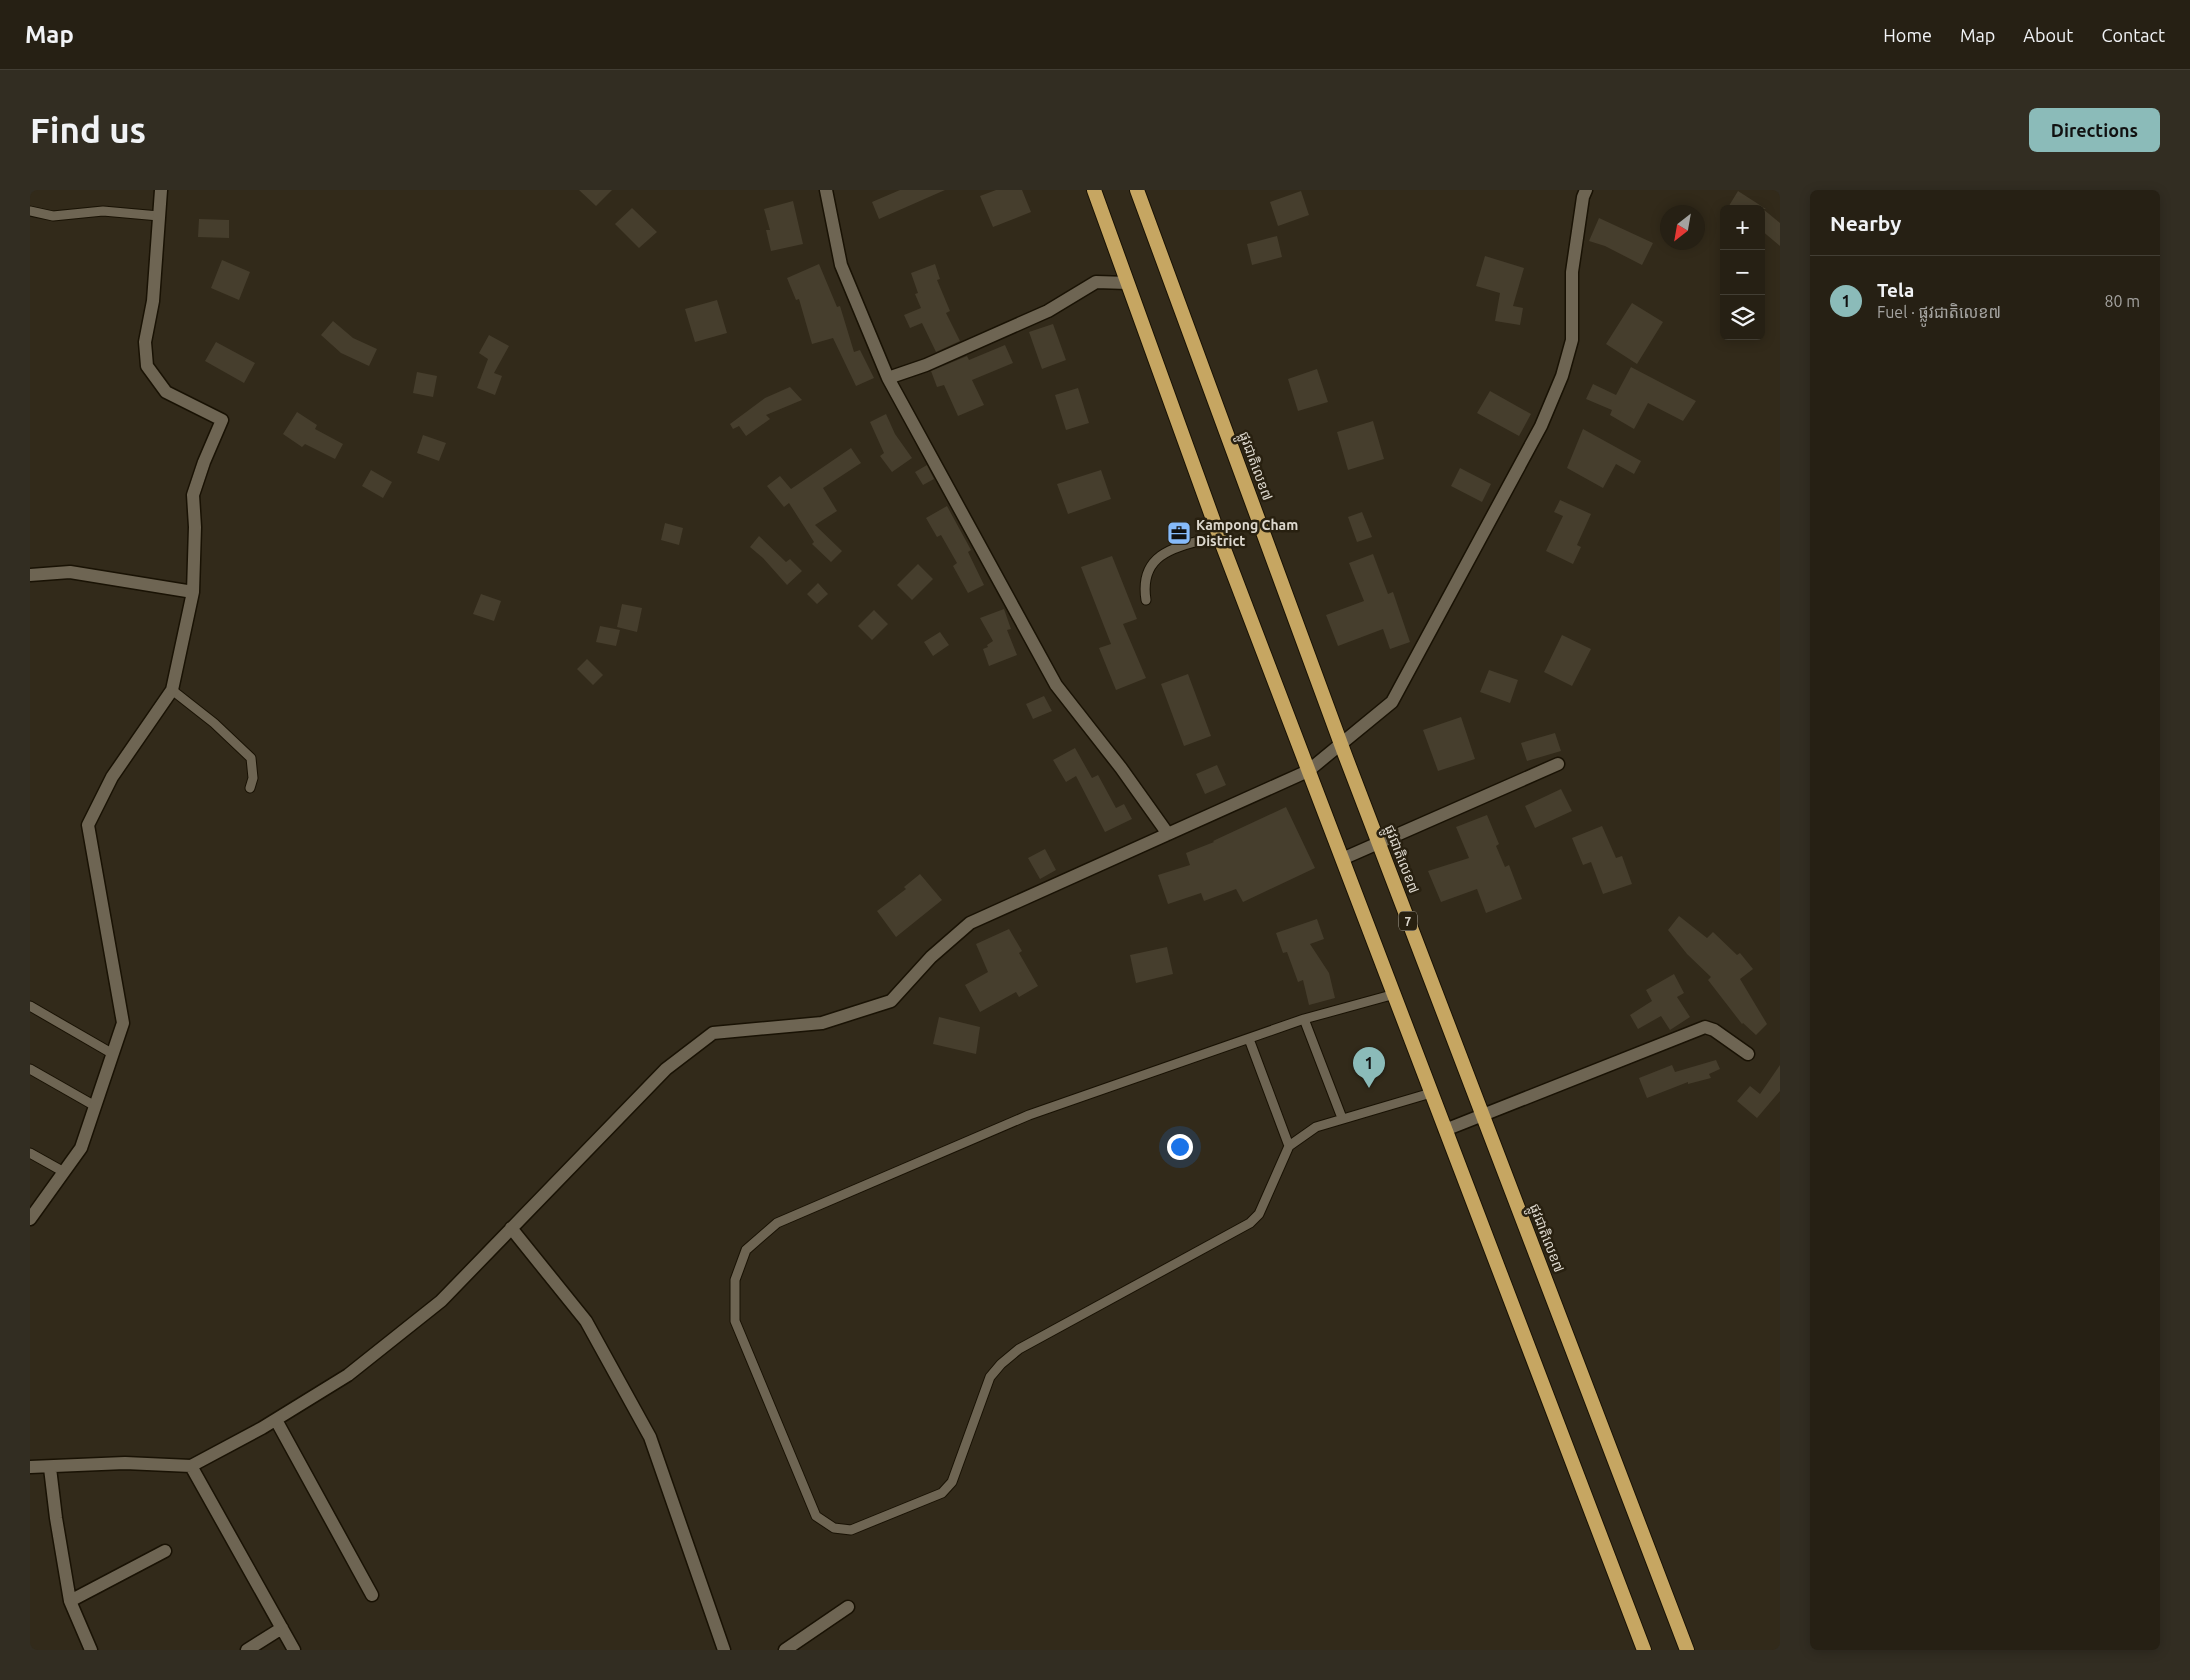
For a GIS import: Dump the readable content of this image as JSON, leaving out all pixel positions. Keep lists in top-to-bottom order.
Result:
{
  "streets": {
    "highway": ["ផ្លូវជាតិលេខ៧", "7"]
  },
  "places": {
    "office": ["Kampong Cham District"]
  },
  "north": "bottom left",
  "page": {
    "header": "Map",
    "nav": [
      "Home",
      "Map",
      "About",
      "Contact"
    ],
    "buttons": "Directions",
    "title": "Find us",
    "heading": "Nearby",
    "map_buttons": ["+", "−"],
    "list": [
      {
        "mark": "1",
        "name": "Tela",
        "note": "Fuel · ផ្លូវជាតិលេខ៧",
        "value": "80 m"
      }
    ],
    "pins": "1"
  }
}
